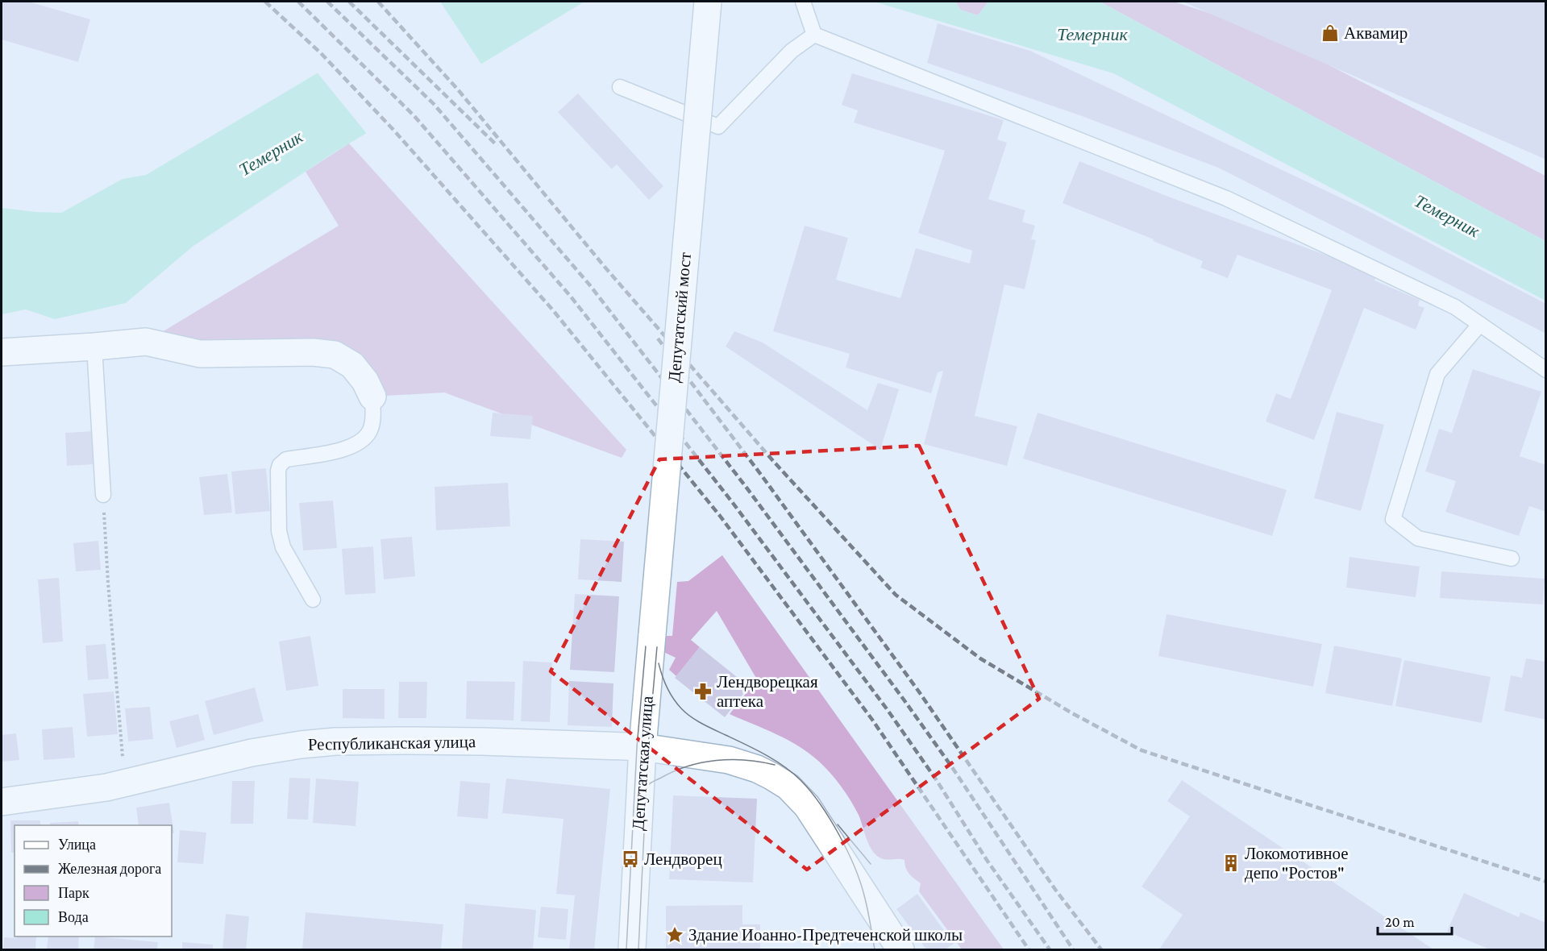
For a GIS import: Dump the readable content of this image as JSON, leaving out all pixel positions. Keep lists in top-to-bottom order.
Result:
{
  "streets": {
    "street": ["Депутатский мост", "Республиканская улица", "Депутатская улица"]
  },
  "crossings": [
    ["Депутатский мост", "Депутатская улица"],
    ["Республиканская улица", "Депутатская улица"]
  ],
  "water": ["Темерник"],
  "places": {
    "shop": ["Аквамир"],
    "pharmacy": ["Лендворецкая аптека"],
    "bus stop": ["Лендворец"],
    "building": ["Локомотивное депо \"Ростов\""],
    "place": ["Здание Иоанно-Предтеченской школы"]
  },
  "legend": [
    "Улица",
    "Железная дорога",
    "Парк",
    "Вода"
  ],
  "scale_bar": "20 m"
}
